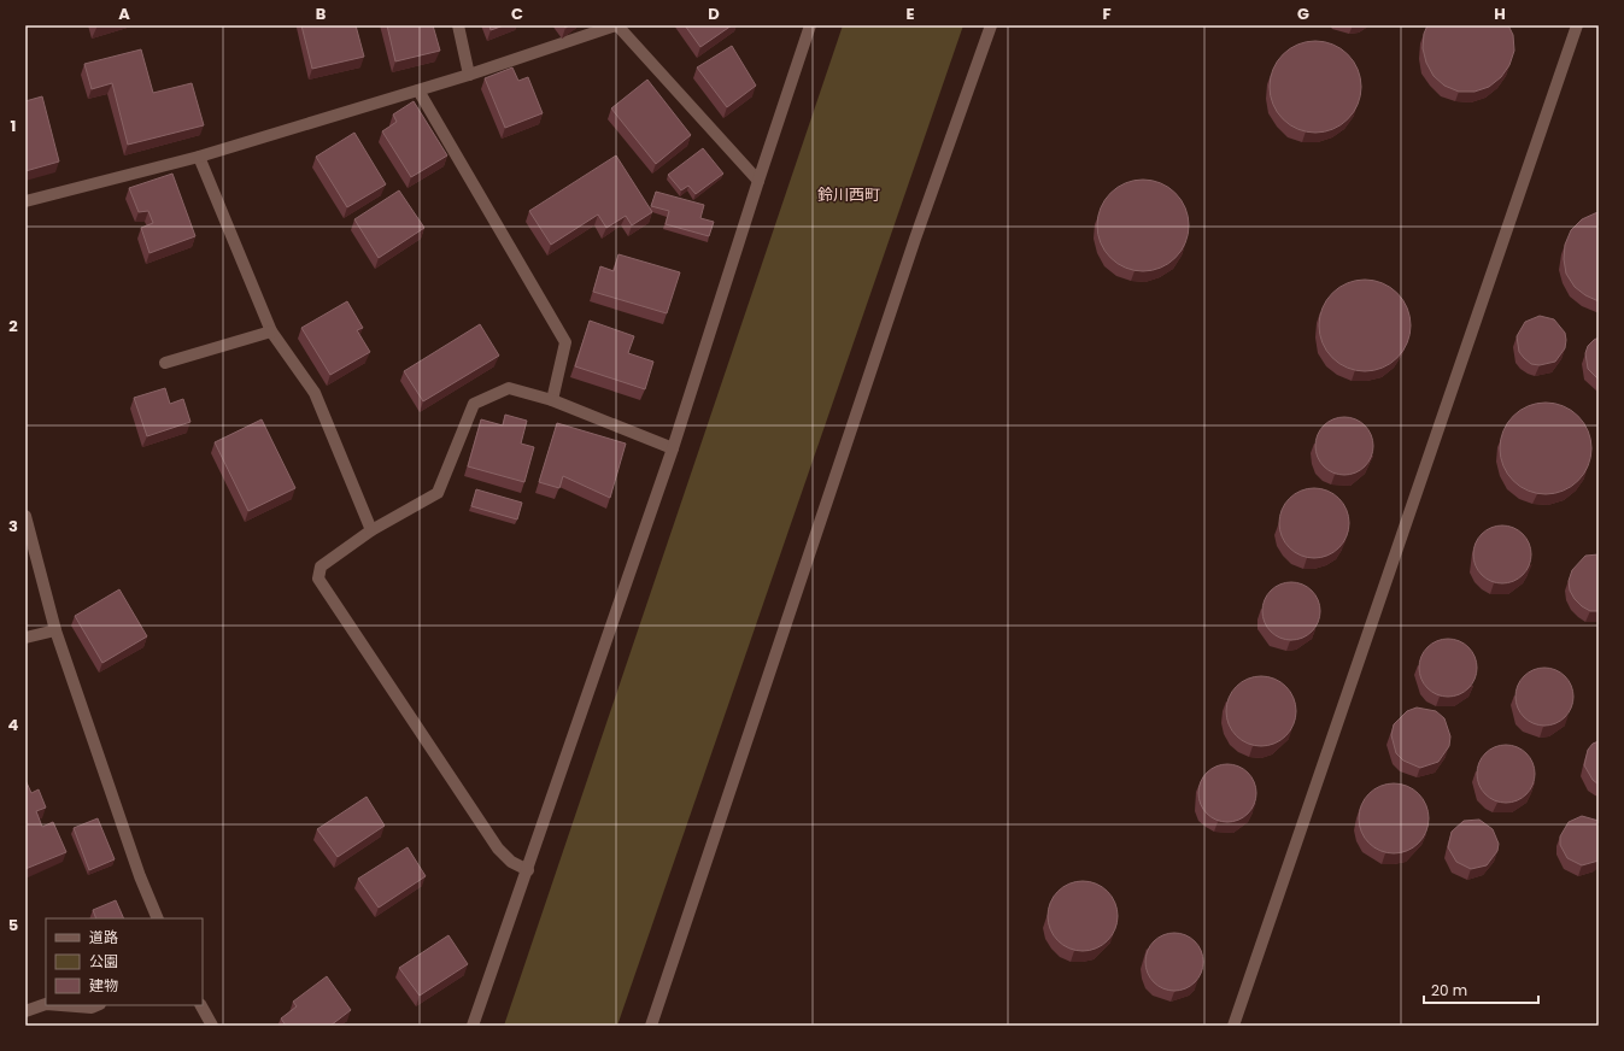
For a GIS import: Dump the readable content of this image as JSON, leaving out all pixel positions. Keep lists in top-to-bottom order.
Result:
{
  "districts": ["鈴川西町"],
  "legend": ["道路", "公園", "建物"],
  "scale_bar": "20 m",
  "grid": {
    "columns": [
      "A",
      "B",
      "C",
      "D",
      "E",
      "F",
      "G",
      "H"
    ],
    "rows": [
      "1",
      "2",
      "3",
      "4",
      "5"
    ]
  }
}
